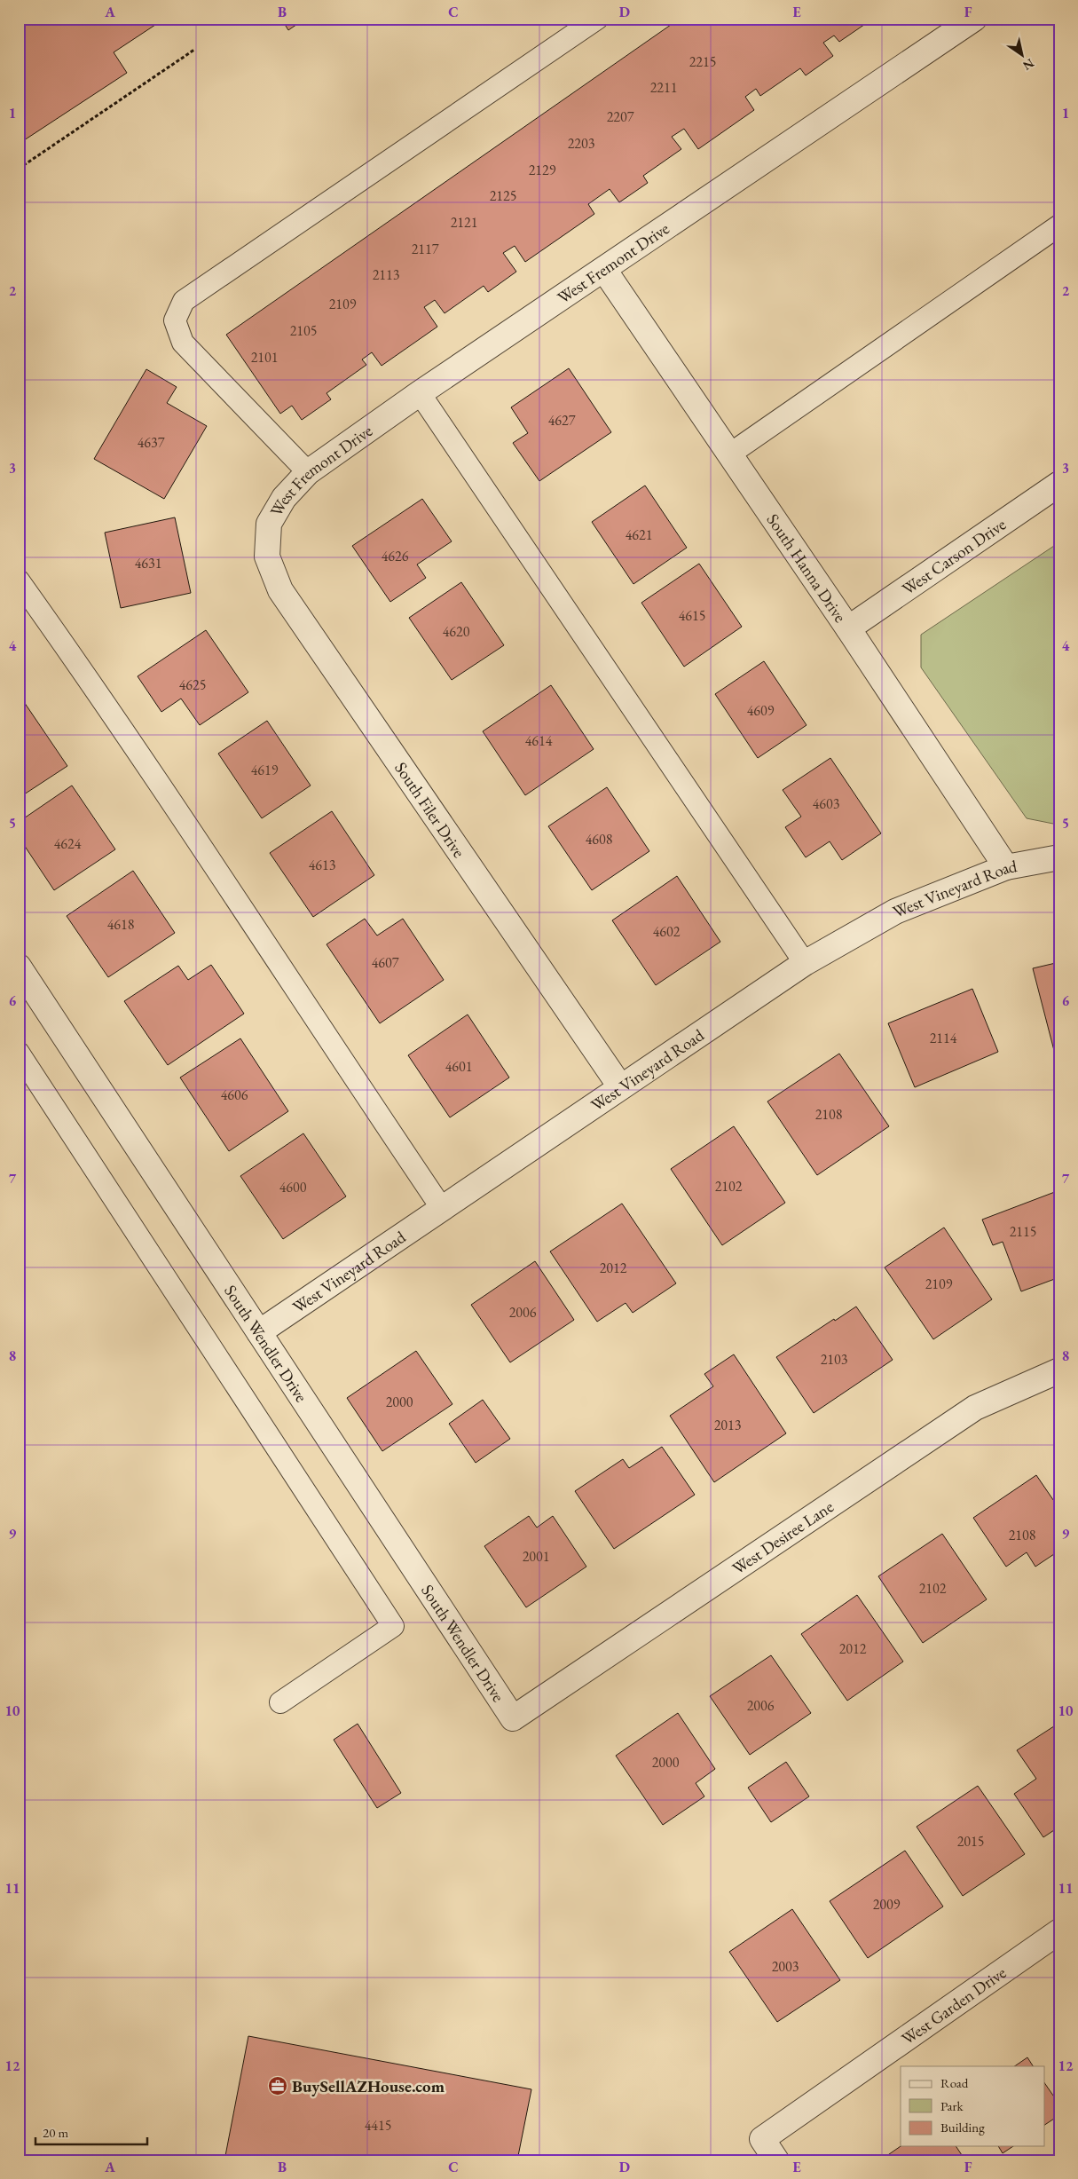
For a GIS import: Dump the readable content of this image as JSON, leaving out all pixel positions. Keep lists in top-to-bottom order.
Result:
{
  "streets": {
    "street": [
      "West Fremont Drive",
      "West Carson Drive",
      "South Hanna Drive",
      "South Filer Drive",
      "West Vineyard Road",
      "South Wendler Drive",
      "West Desiree Lane",
      "West Garden Drive"
    ]
  },
  "crossings": [
    ["West Fremont Drive", "South Hanna Drive"],
    ["West Fremont Drive", "South Filer Drive"],
    ["West Carson Drive", "South Hanna Drive"],
    ["South Hanna Drive", "West Vineyard Road"],
    ["South Filer Drive", "West Vineyard Road"],
    ["West Vineyard Road", "South Wendler Drive"],
    ["South Wendler Drive", "West Desiree Lane"]
  ],
  "places": {
    "office": ["BuySellAZHouse.com"]
  },
  "house_numbers": [
    "2215",
    "2211",
    "2207",
    "2203",
    "2129",
    "2125",
    "2121",
    "2117",
    "2113",
    "2109",
    "2105",
    "2101",
    "4627",
    "4637",
    "4621",
    "4626",
    "4631",
    "4615",
    "4620",
    "4625",
    "4609",
    "4614",
    "4619",
    "4603",
    "4608",
    "4624",
    "4613",
    "4618",
    "4602",
    "4607",
    "2114",
    "4601",
    "4606",
    "2108",
    "2102",
    "4600",
    "2115",
    "2012",
    "2109",
    "2006",
    "2103",
    "2000",
    "2013",
    "2108",
    "2001",
    "2102",
    "2012",
    "2006",
    "2000",
    "2015",
    "2009",
    "2003",
    "4415"
  ],
  "legend": ["Road", "Park", "Building"],
  "scale_bar": "20 m",
  "north": "bottom right",
  "grid": {
    "columns": [
      "A",
      "B",
      "C",
      "D",
      "E",
      "F"
    ],
    "rows": [
      "1",
      "2",
      "3",
      "4",
      "5",
      "6",
      "7",
      "8",
      "9",
      "10",
      "11",
      "12"
    ]
  }
}
